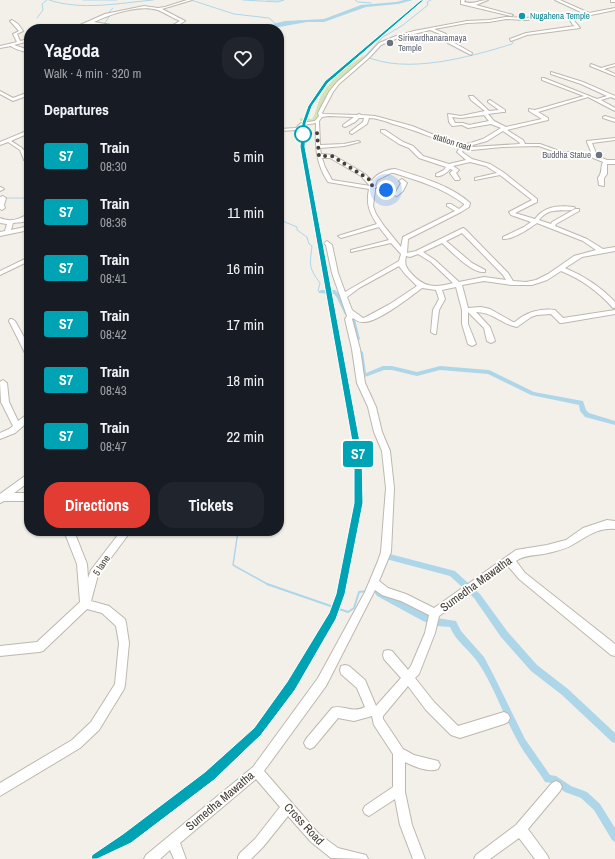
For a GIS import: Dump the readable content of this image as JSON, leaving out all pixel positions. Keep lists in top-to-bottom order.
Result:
{
  "streets": {
    "street": [
      "station road",
      "5 lane",
      "Sumedha Mawatha",
      "Cross Road"
    ]
  },
  "crossings": [
    ["Sumedha Mawatha", "Cross Road"]
  ],
  "places": ["Nugahena Temple", "Siriwardhanaramaya Temple", "Buddha Statue"],
  "page": {
    "on_map": "S7",
    "heading": [
      ["Yagoda", "Walk · 4 min · 320 m"],
      "Departures"
    ],
    "list": [
      {
        "mark": "S7",
        "name": "Train",
        "note": "08:30",
        "value": "5 min"
      },
      {
        "mark": "S7",
        "name": "Train",
        "note": "08:36",
        "value": "11 min"
      },
      {
        "mark": "S7",
        "name": "Train",
        "note": "08:41",
        "value": "16 min"
      },
      {
        "mark": "S7",
        "name": "Train",
        "note": "08:42",
        "value": "17 min"
      },
      {
        "mark": "S7",
        "name": "Train",
        "note": "08:43",
        "value": "18 min"
      },
      {
        "mark": "S7",
        "name": "Train",
        "note": "08:47",
        "value": "22 min"
      }
    ],
    "buttons": ["Directions", "Tickets"]
  }
}
